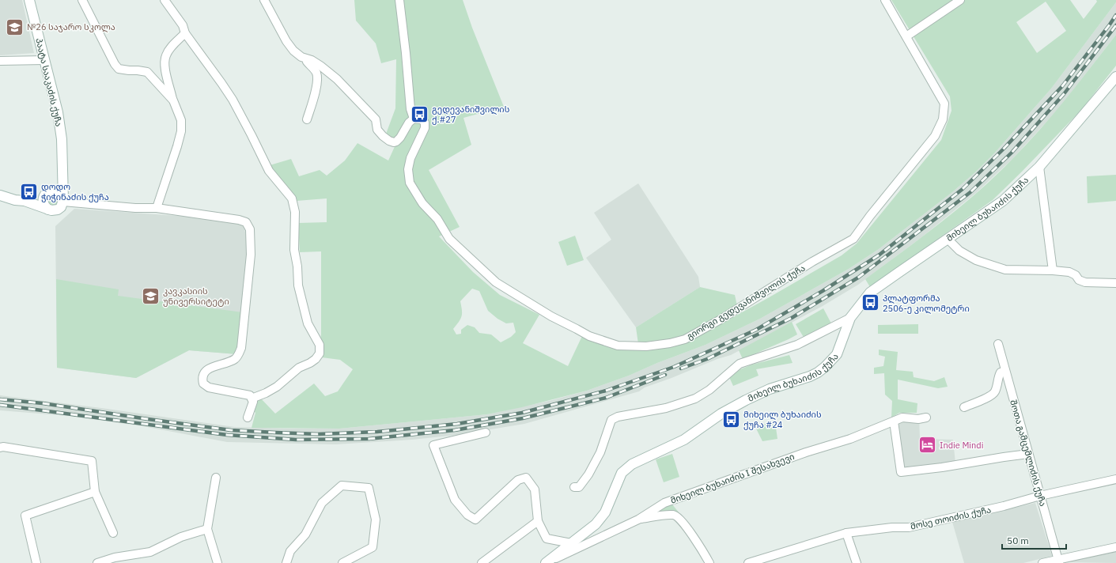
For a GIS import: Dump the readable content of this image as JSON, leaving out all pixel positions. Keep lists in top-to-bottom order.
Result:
{
  "streets": {
    "street": [
      "პაატა სააკაძის ქუჩა",
      "მიხეილ ბუხაიძის ქუჩა",
      "გიორგი გედევანიშვილის ქუჩა",
      "შოთა გამცემლიძის ქუჩა",
      "მიხეილ ბუხაიძის I შესახვევი",
      "მოსე თოიძის ქუჩა"
    ]
  },
  "crossings": [
    ["მიხეილ ბუხაიძის ქუჩა", "მიხეილ ბუხაიძის I შესახვევი"],
    ["შოთა გამცემლიძის ქუჩა", "მოსე თოიძის ქუჩა"]
  ],
  "places": {
    "school or university": ["№26 საჯარო სკოლა", "კავკასიის უნივერსიტეტი"],
    "bus stop": [
      "გედევანიშვილის ქ.#27",
      "დოდო ჭიჭინაძის ქუჩა",
      "პლატფორმა 2506-ე კილომეტრი",
      "მიხეილ ბუხაიძის ქუჩა #24"
    ],
    "hotel": ["Indie Mindi"]
  },
  "scale_bar": "50 m"
}
